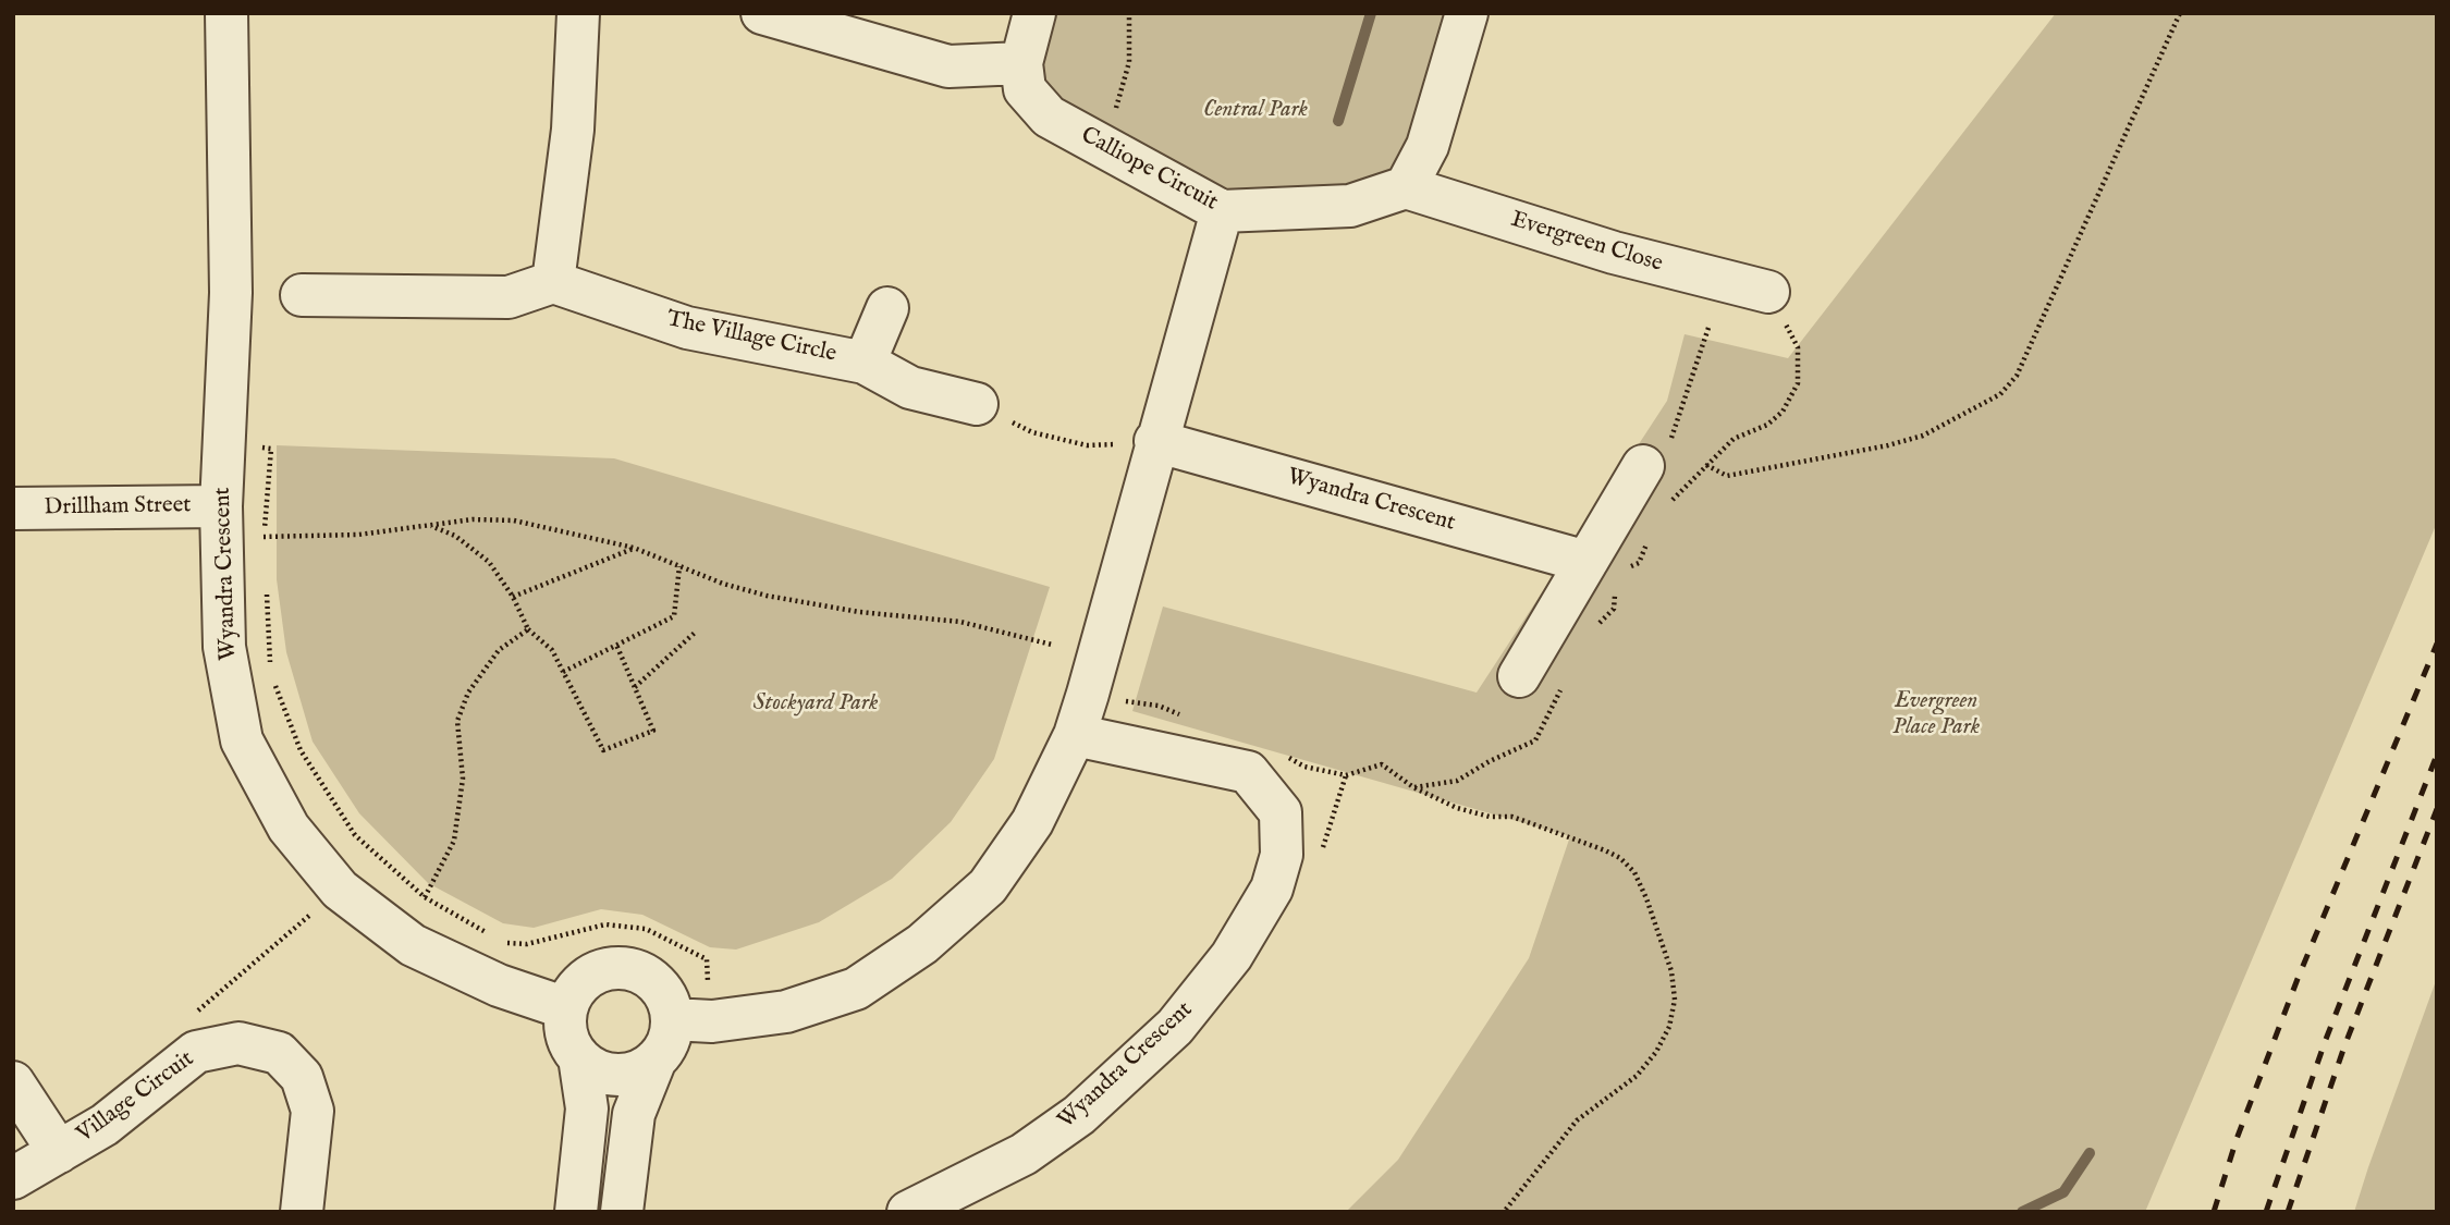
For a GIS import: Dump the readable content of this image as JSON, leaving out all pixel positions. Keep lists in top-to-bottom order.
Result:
{
  "streets": {
    "street": [
      "Calliope Circuit",
      "Evergreen Close",
      "The Village Circle",
      "Wyandra Crescent",
      "Drillham Street",
      "Village Circuit"
    ]
  },
  "crossings": [
    ["Calliope Circuit", "Evergreen Close"],
    ["Wyandra Crescent", "Drillham Street"]
  ],
  "parks": ["Central Park", "Evergreen Place Park", "Stockyard Park"]
}
